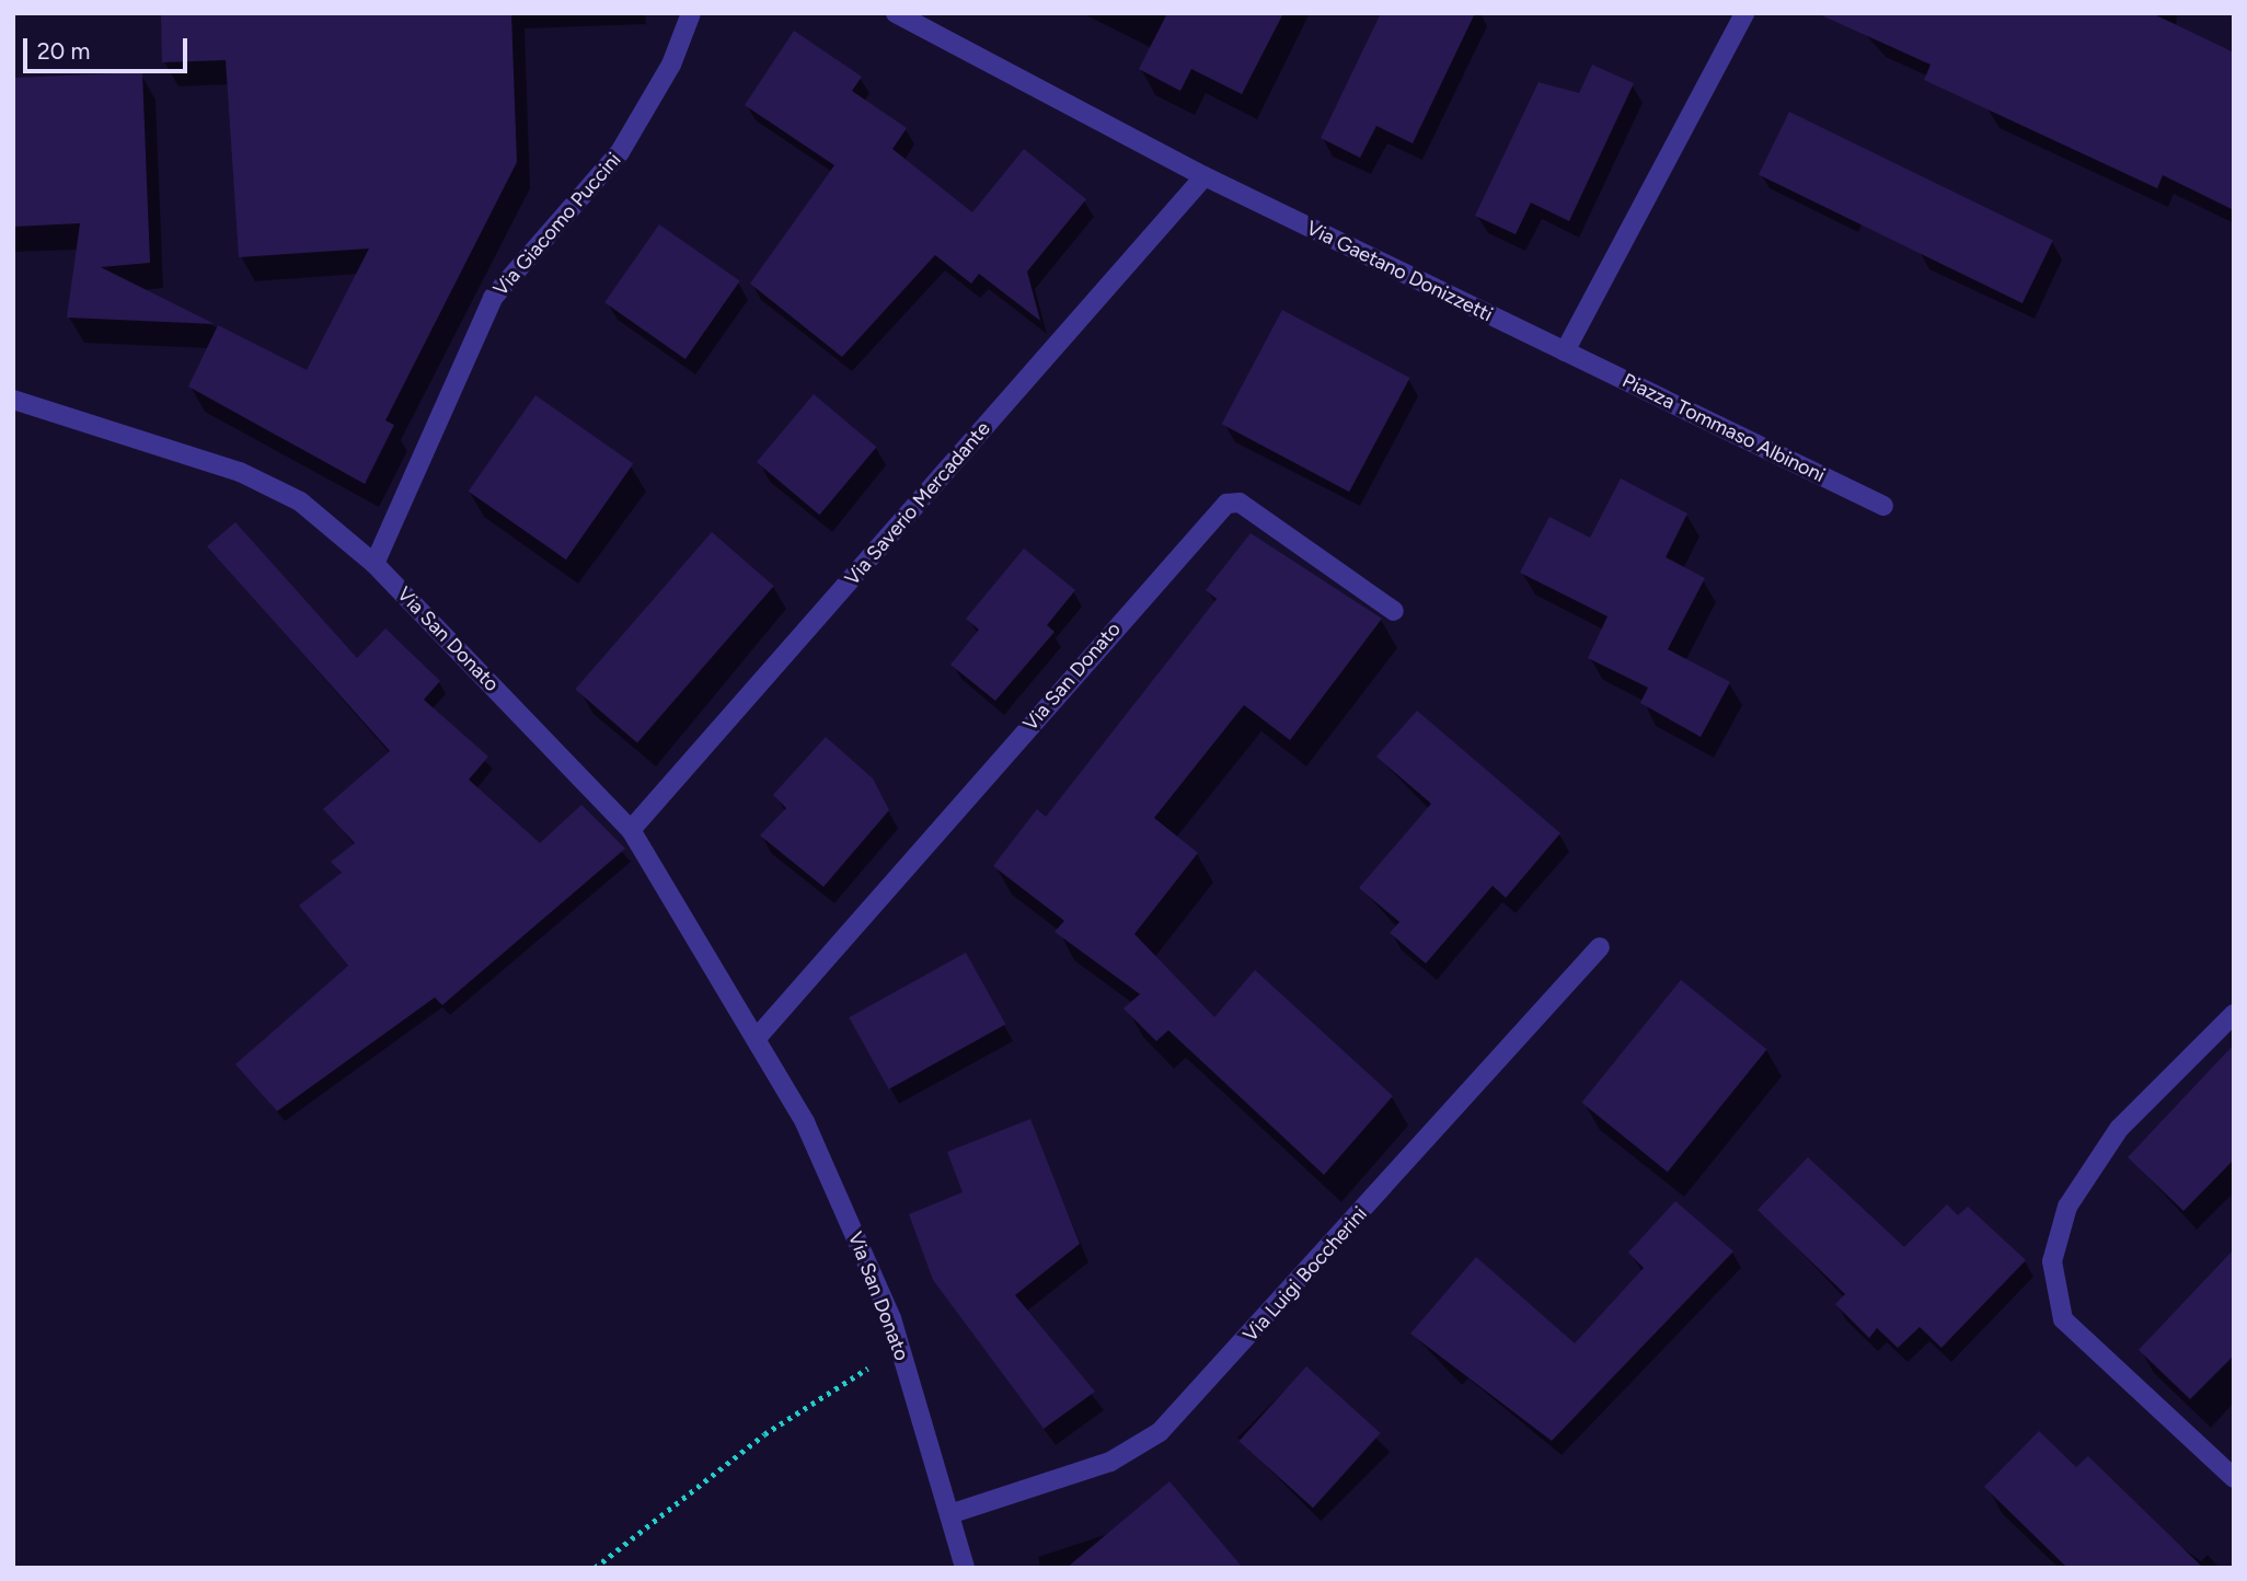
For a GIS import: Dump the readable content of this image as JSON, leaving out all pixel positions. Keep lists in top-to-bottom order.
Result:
{
  "streets": {
    "street": [
      "Via Giacomo Puccini",
      "Via Gaetano Donizzetti",
      "Piazza Tommaso Albinoni",
      "Via Saverio Mercadante",
      "Via San Donato",
      "Via Luigi Boccherini"
    ]
  },
  "crossings": [
    ["Via Giacomo Puccini", "Via San Donato"],
    ["Via Gaetano Donizzetti", "Piazza Tommaso Albinoni"],
    ["Via Gaetano Donizzetti", "Via Saverio Mercadante"],
    ["Via Saverio Mercadante", "Via San Donato"],
    ["Via San Donato", "Via Luigi Boccherini"]
  ],
  "scale_bar": "20 m"
}
